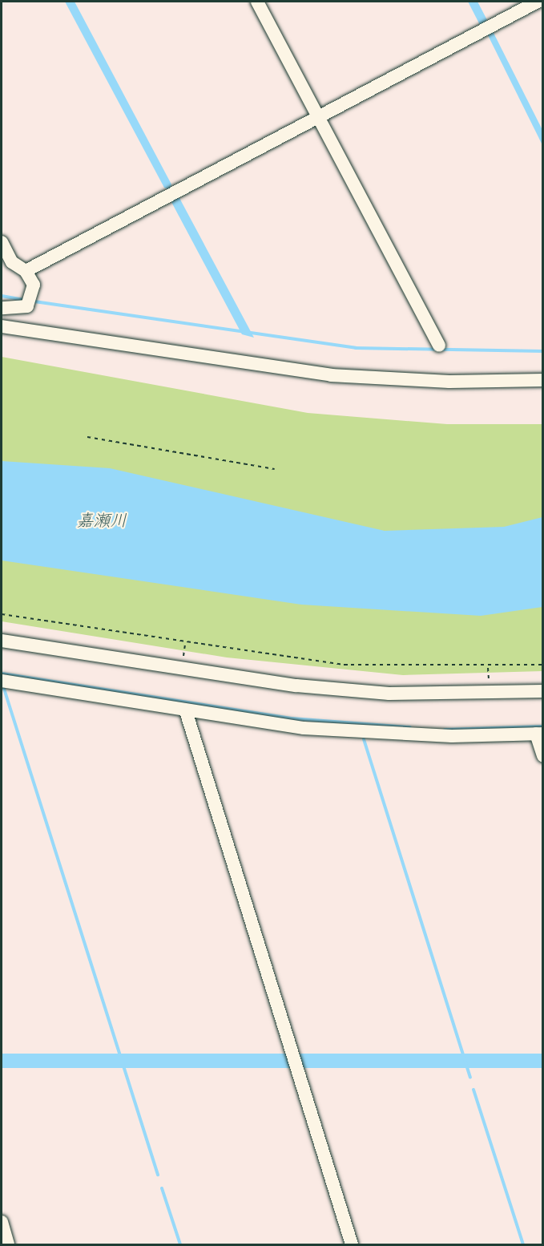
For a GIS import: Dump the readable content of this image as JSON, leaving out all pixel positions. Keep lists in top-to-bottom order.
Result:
{
  "water": ["嘉瀬川"]
}
